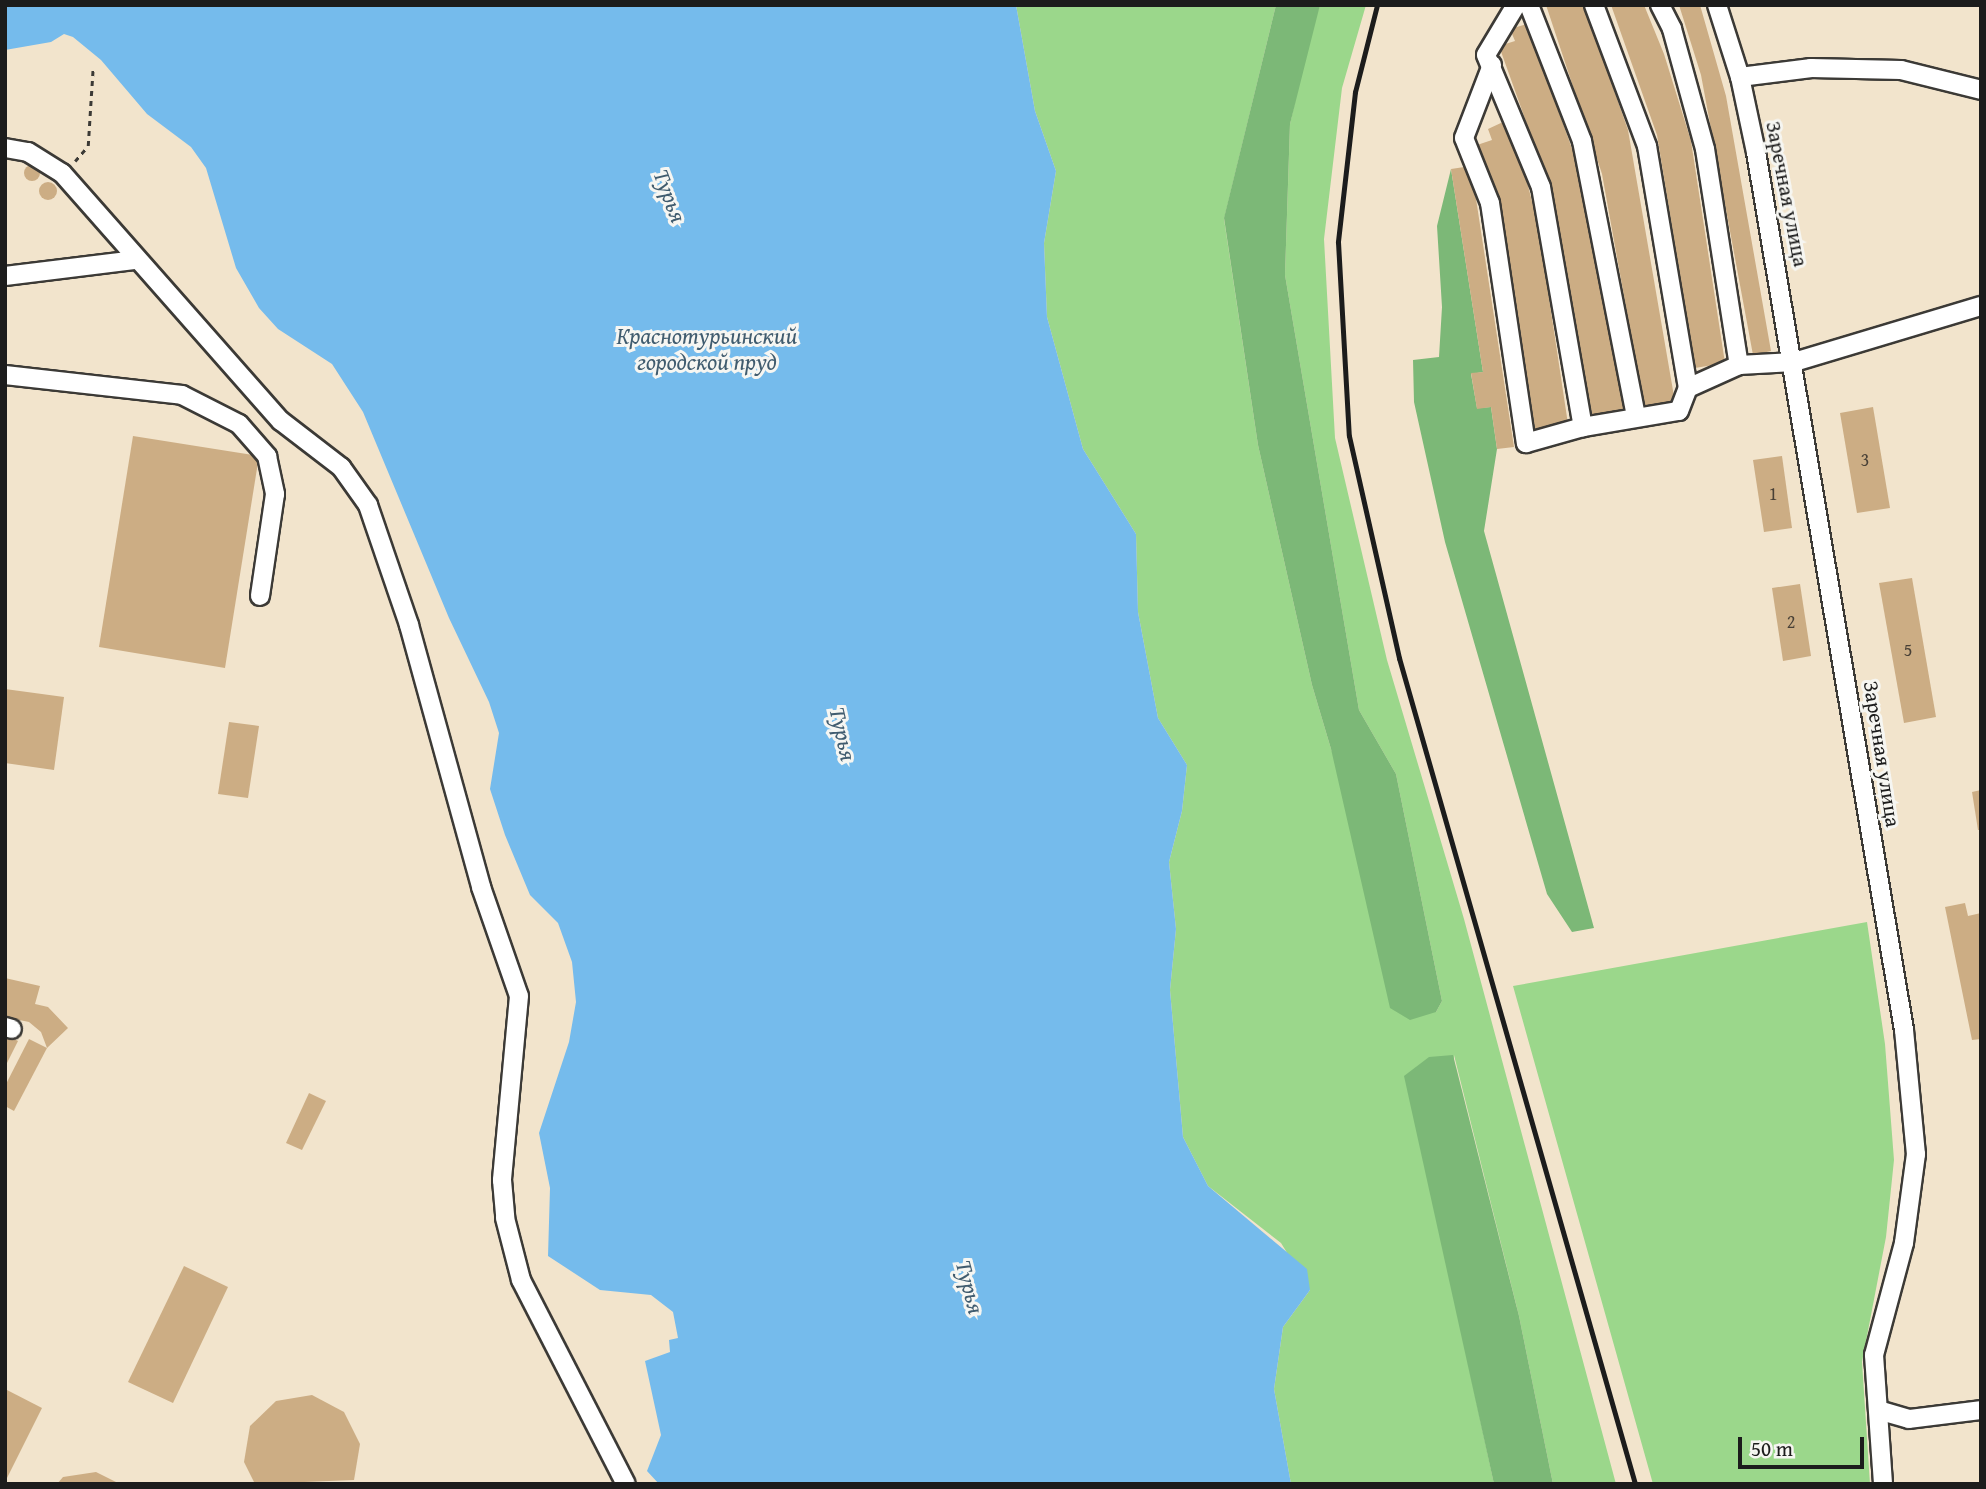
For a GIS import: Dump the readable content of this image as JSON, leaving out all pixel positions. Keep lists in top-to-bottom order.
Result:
{
  "streets": {
    "street": ["Заречная улица"]
  },
  "water": ["Турья", "Краснотурьинский городской пруд"],
  "house_numbers": [
    "3",
    "1",
    "2",
    "5"
  ],
  "scale_bar": "50 m"
}
